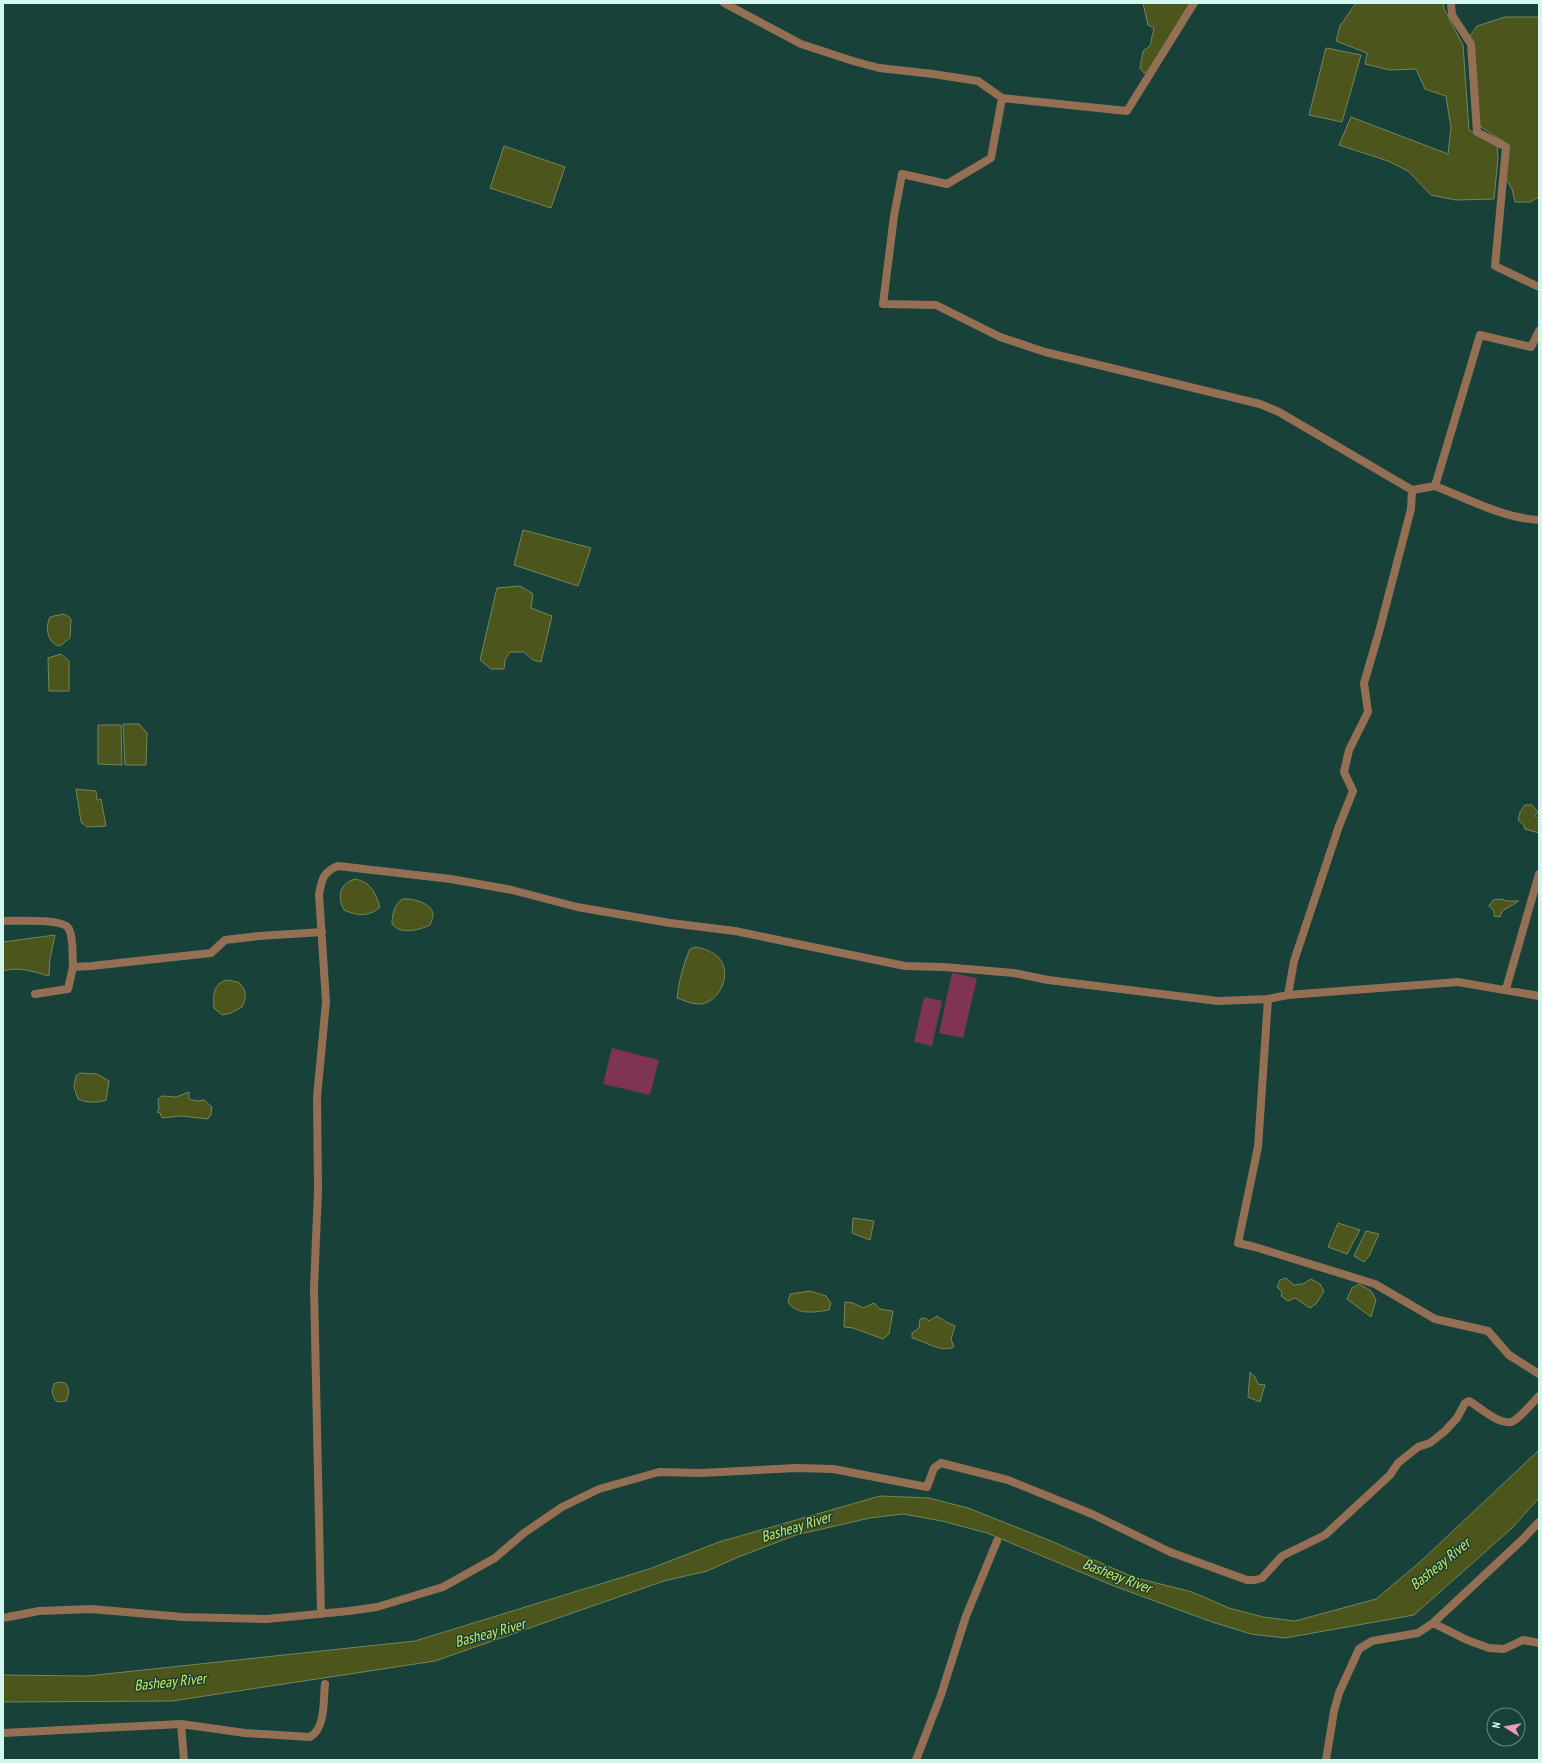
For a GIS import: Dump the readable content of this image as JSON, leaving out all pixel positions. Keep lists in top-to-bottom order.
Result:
{
  "water": ["Basheay River"],
  "north": "left"
}
